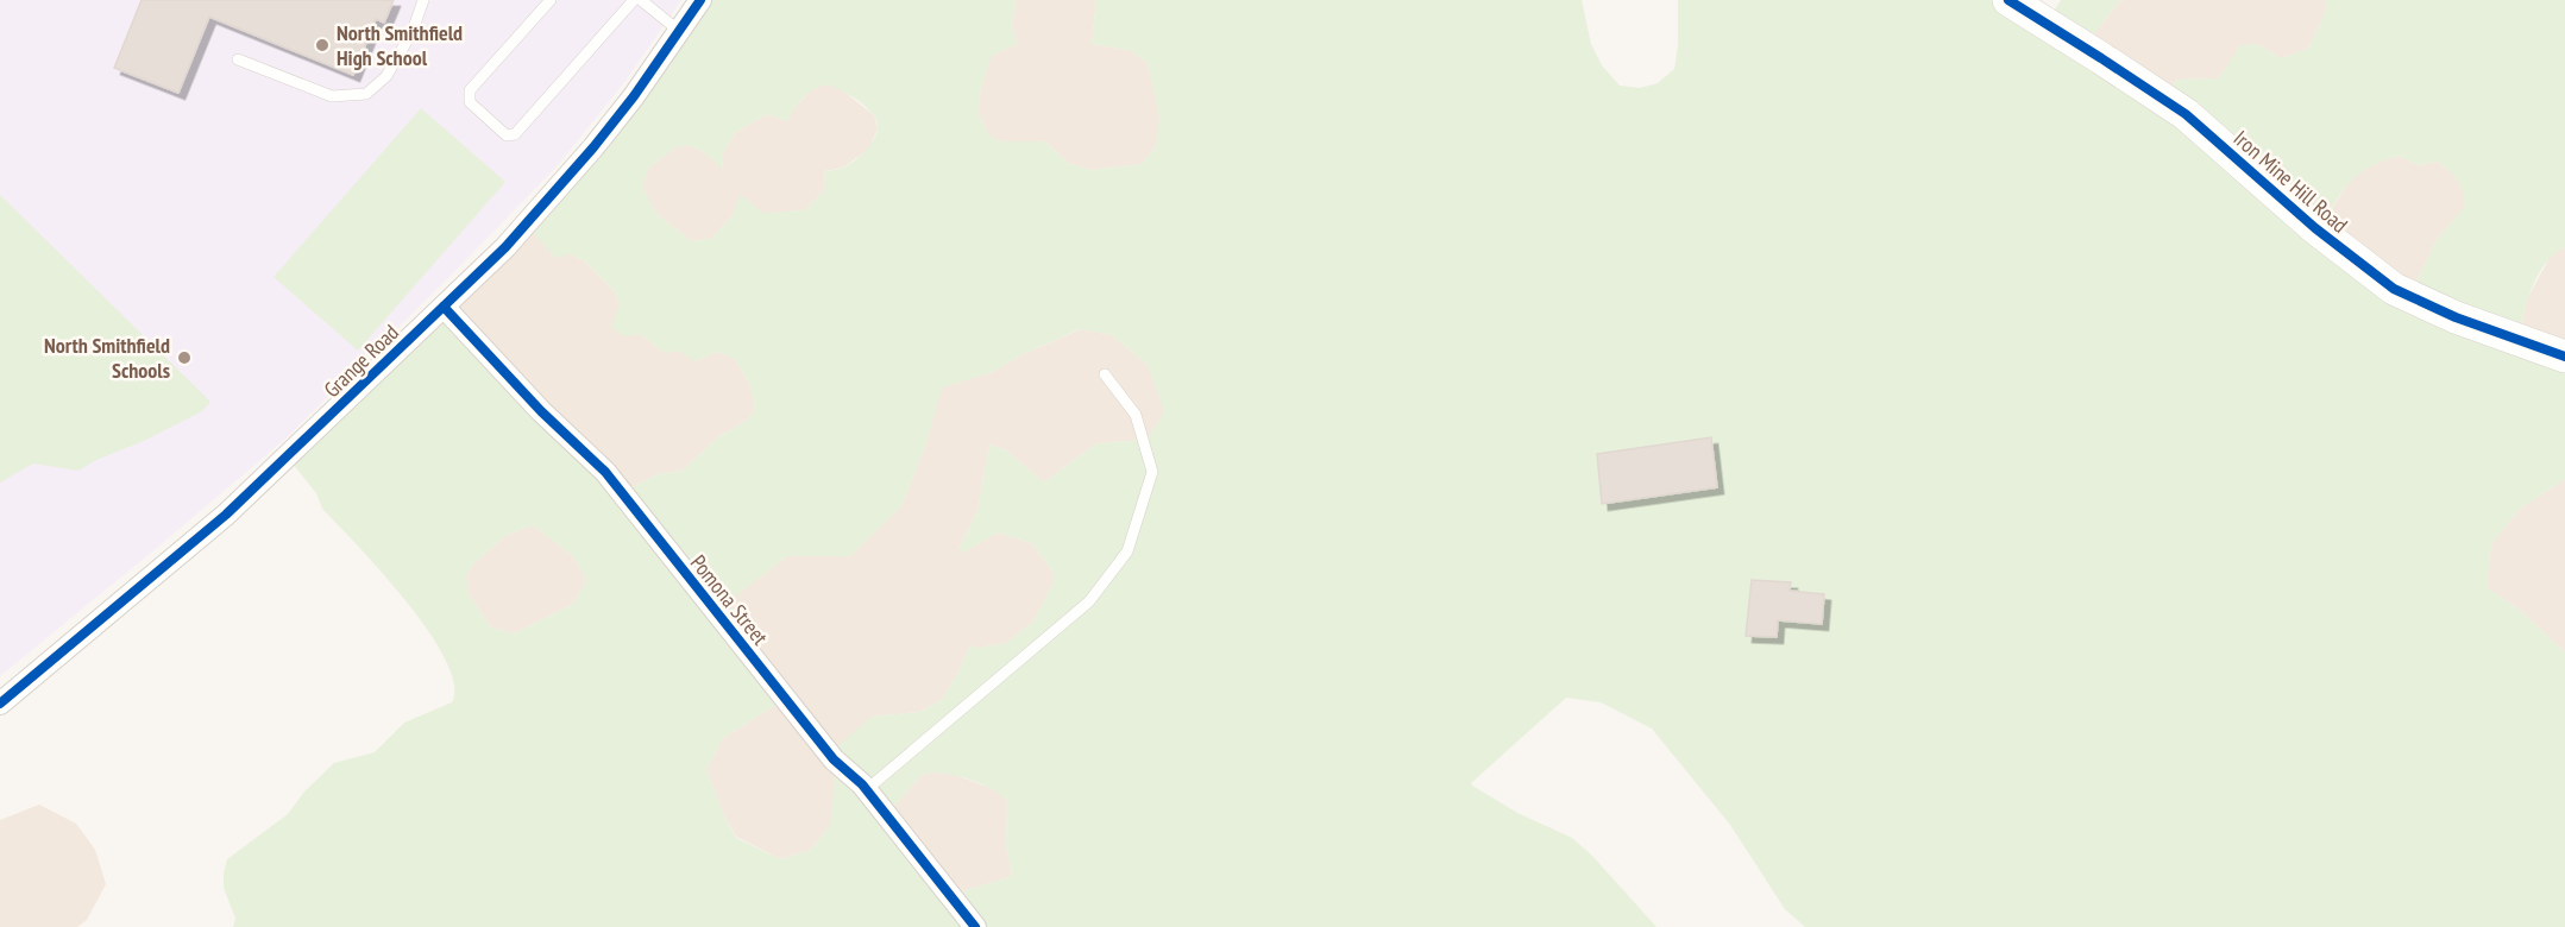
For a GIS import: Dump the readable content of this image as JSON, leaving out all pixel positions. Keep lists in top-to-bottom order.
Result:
{
  "streets": {
    "street": ["Iron Mine Hill Road", "Grange Road", "Pomona Street"]
  },
  "crossings": [
    ["Grange Road", "Pomona Street"]
  ],
  "places": ["North Smithfield High School", "North Smithfield Schools"]
}
